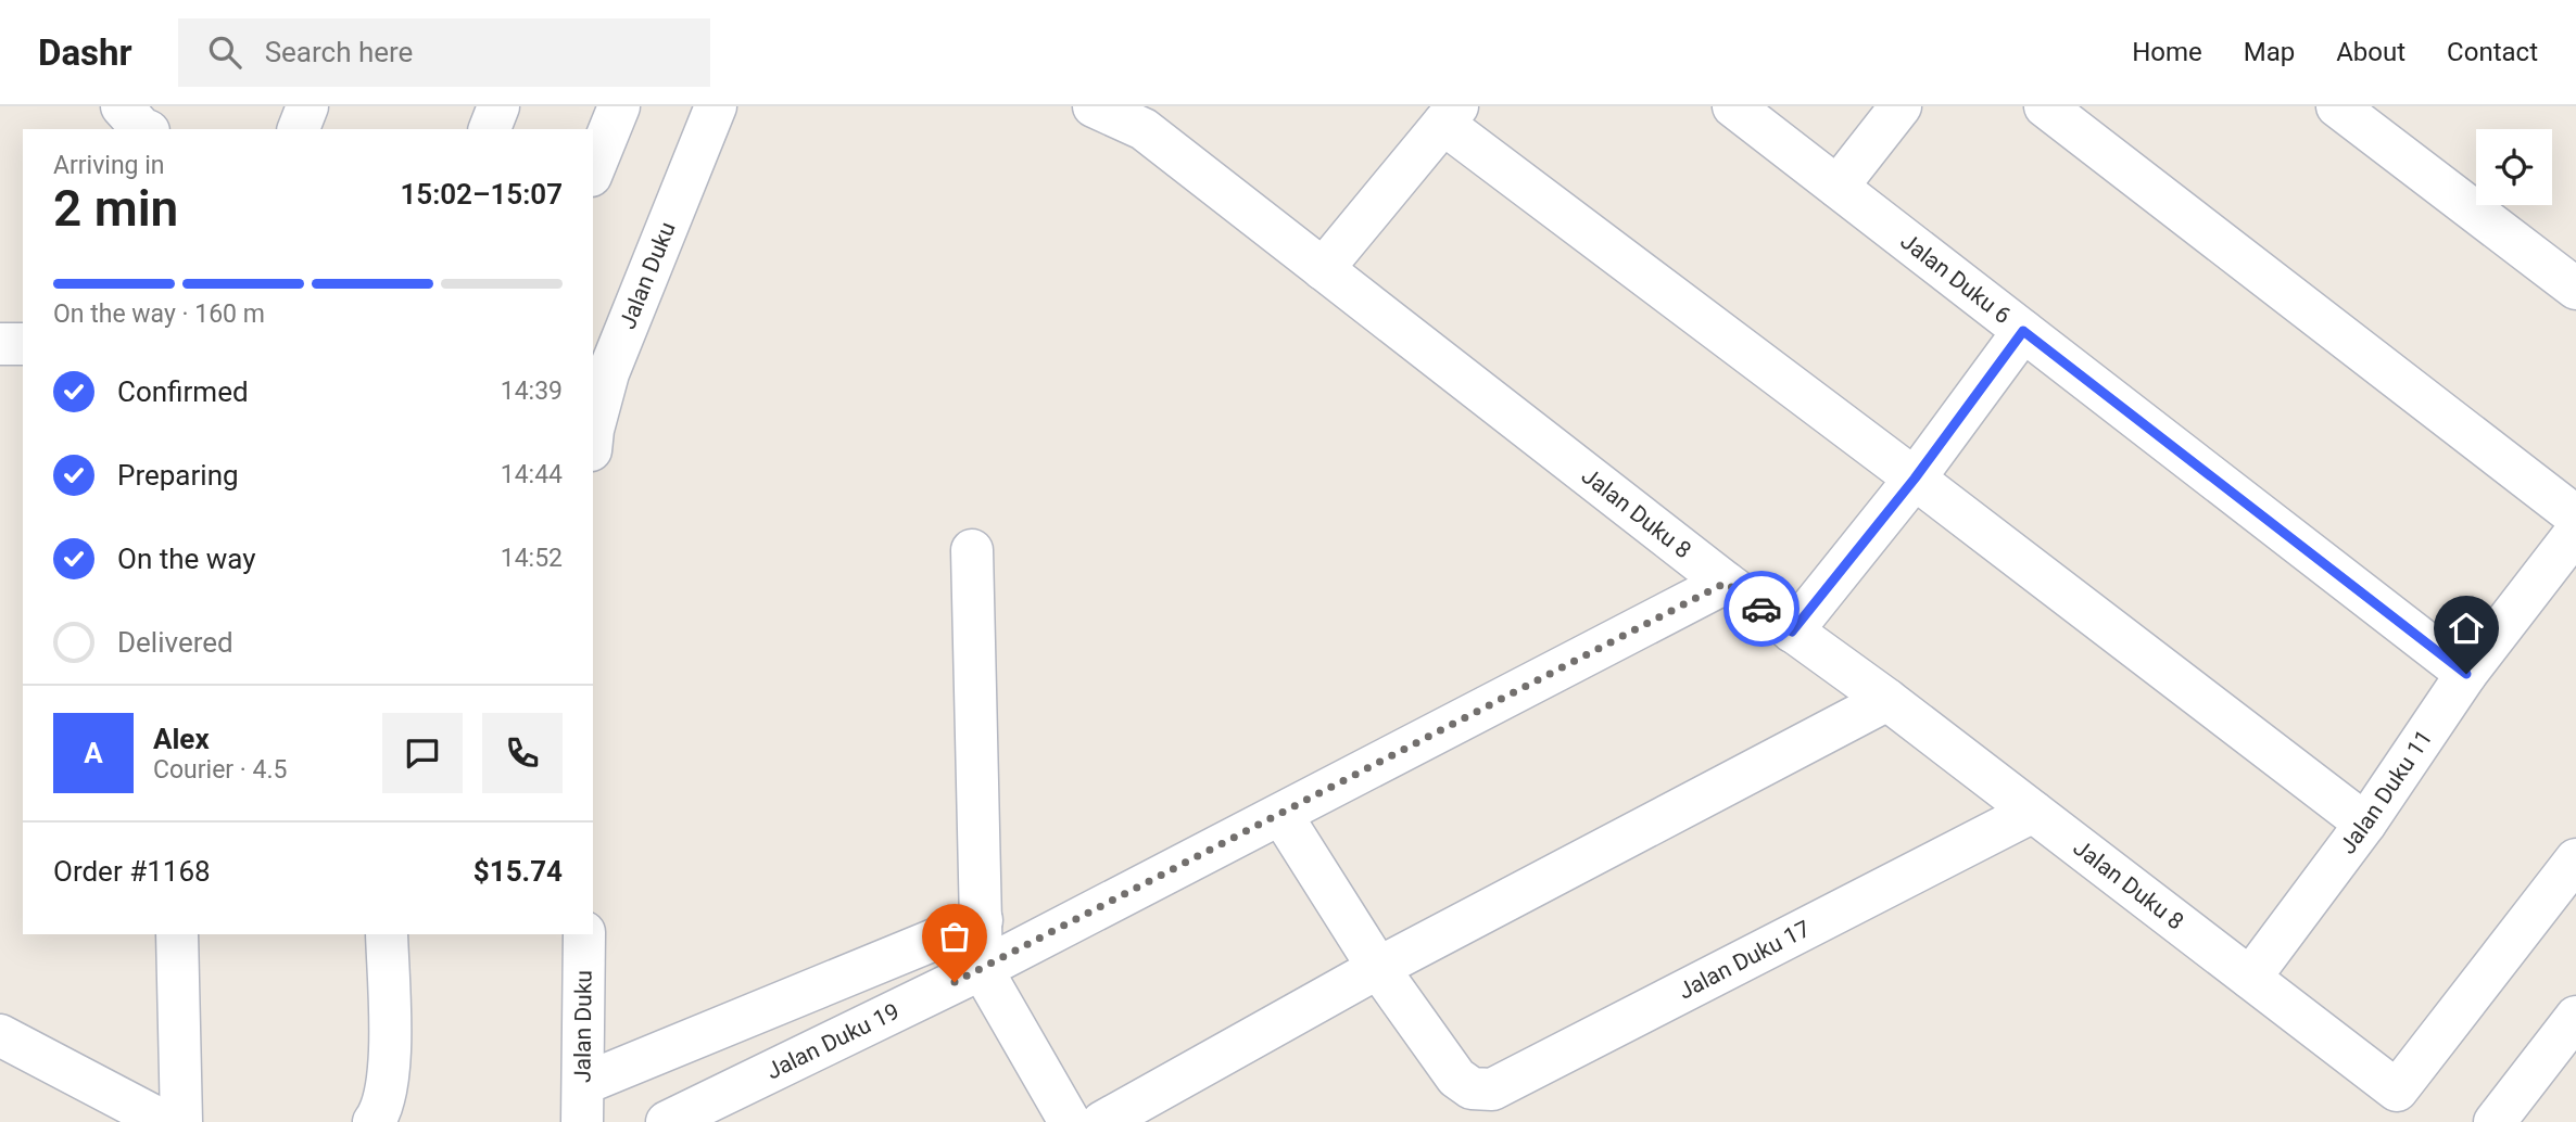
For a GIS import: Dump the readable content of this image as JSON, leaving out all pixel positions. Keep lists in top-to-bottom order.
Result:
{
  "streets": {
    "street": [
      "Jalan Duku",
      "Jalan Duku 6",
      "Jalan Duku 8",
      "Jalan Duku 11",
      "Jalan Duku 17",
      "Jalan Duku 19"
    ]
  },
  "crossings": [
    ["Jalan Duku 6", "Jalan Duku 11"],
    ["Jalan Duku 8", "Jalan Duku 11"],
    ["Jalan Duku 8", "Jalan Duku 17"],
    ["Jalan Duku 8", "Jalan Duku 19"]
  ],
  "page": {
    "header": "Dashr",
    "search": "Search here",
    "nav": [
      "Home",
      "Map",
      "About",
      "Contact"
    ],
    "heading": ["2 min", "Arriving in", "15:02–15:07"],
    "panel": [
      "Alex",
      "Courier · 4.5",
      "Order #1168",
      "$15.74"
    ],
    "bar": "On the way · 160 m",
    "list": [
      ["Confirmed", "14:39"],
      ["Preparing", "14:44"],
      ["On the way", "14:52"],
      "Delivered"
    ],
    "round": "A"
  }
}
